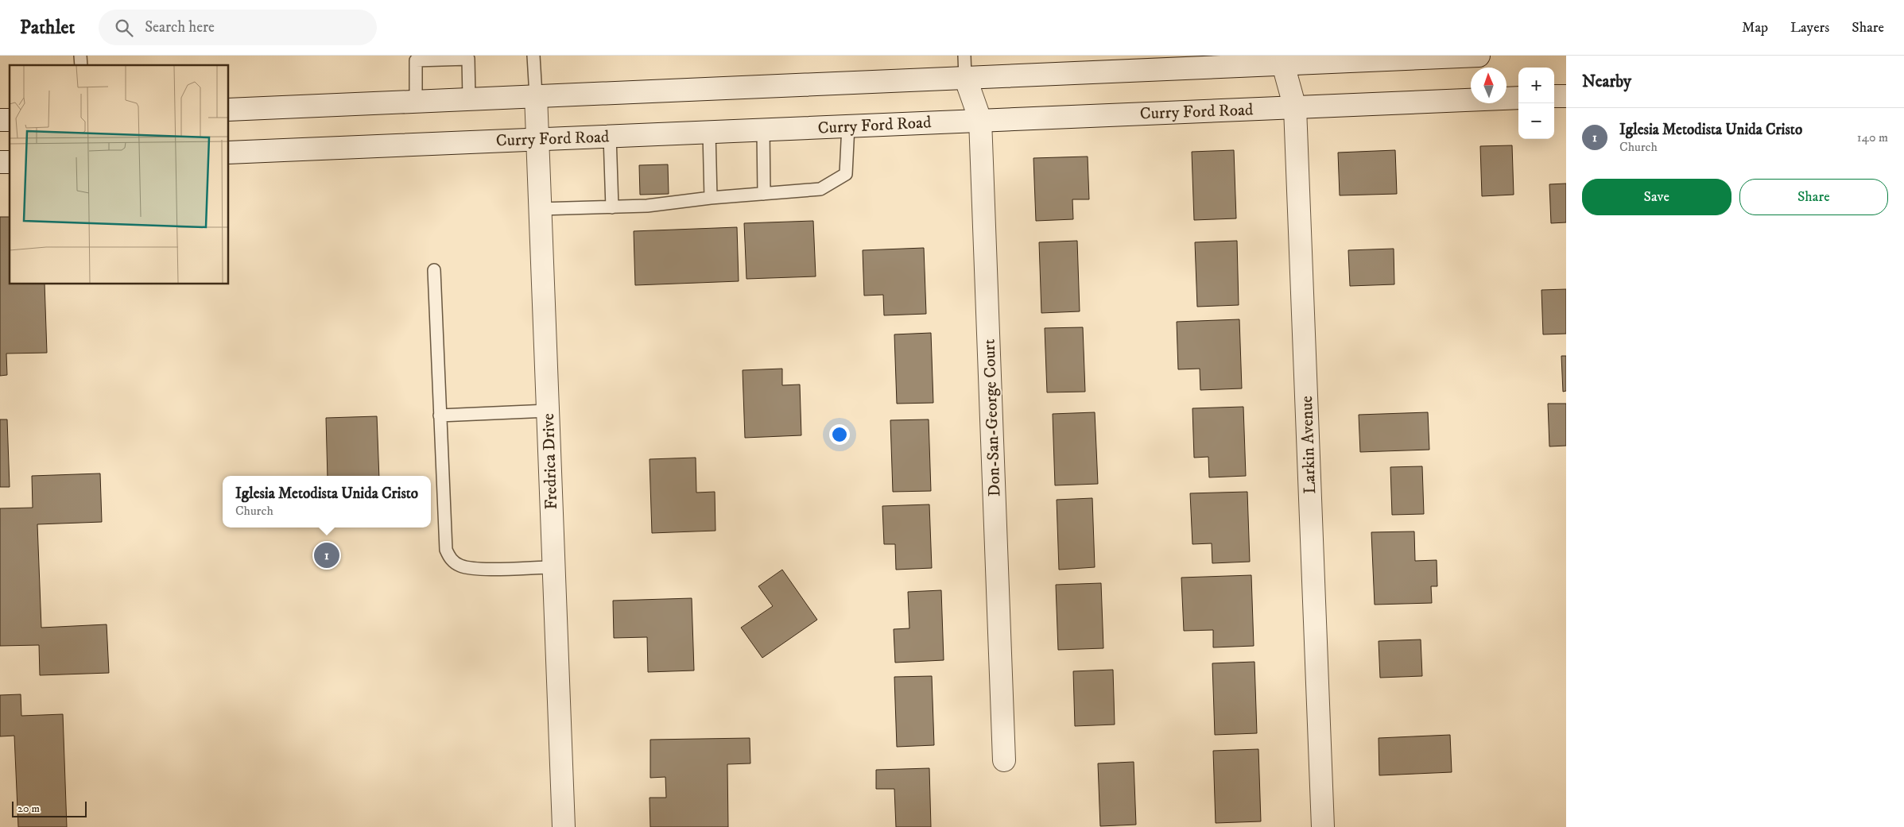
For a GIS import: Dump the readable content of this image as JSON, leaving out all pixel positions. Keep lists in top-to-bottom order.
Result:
{
  "streets": {
    "main road": [
      "Curry Ford Road",
      "Don-San-George Court",
      "Larkin Avenue",
      "Fredrica Drive"
    ]
  },
  "crossings": [
    ["Curry Ford Road", "Don-San-George Court"],
    ["Curry Ford Road", "Larkin Avenue"],
    ["Curry Ford Road", "Fredrica Drive"]
  ],
  "scale_bar": "20 m",
  "north": "top",
  "page": {
    "header": "Pathlet",
    "search": "Search here",
    "nav": ["Map", "Layers", "Share"],
    "heading": "Nearby",
    "map_buttons": ["+", "−"],
    "list": [
      {
        "mark": "1",
        "name": "Iglesia Metodista Unida Cristo",
        "note": "Church",
        "value": "140 m"
      }
    ],
    "buttons": ["Save", "Share"],
    "popup": ["Iglesia Metodista Unida Cristo", "Church"],
    "pins": "1",
    "scale": "20 m"
  }
}
